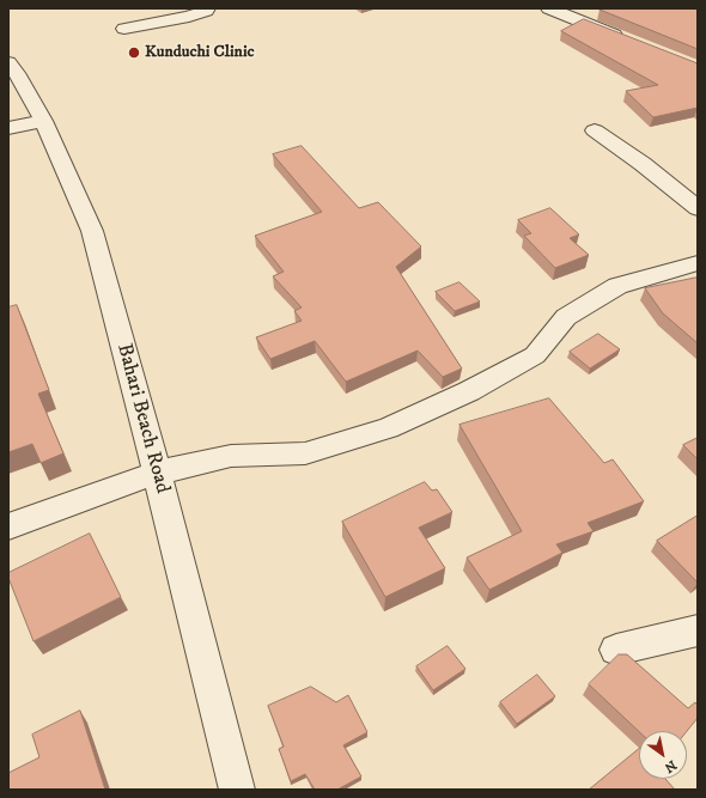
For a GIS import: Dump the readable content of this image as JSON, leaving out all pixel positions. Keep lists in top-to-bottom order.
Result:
{
  "streets": {
    "street": ["Bahari Beach Road"]
  },
  "places": ["Kunduchi Clinic"],
  "north": "bottom right"
}
